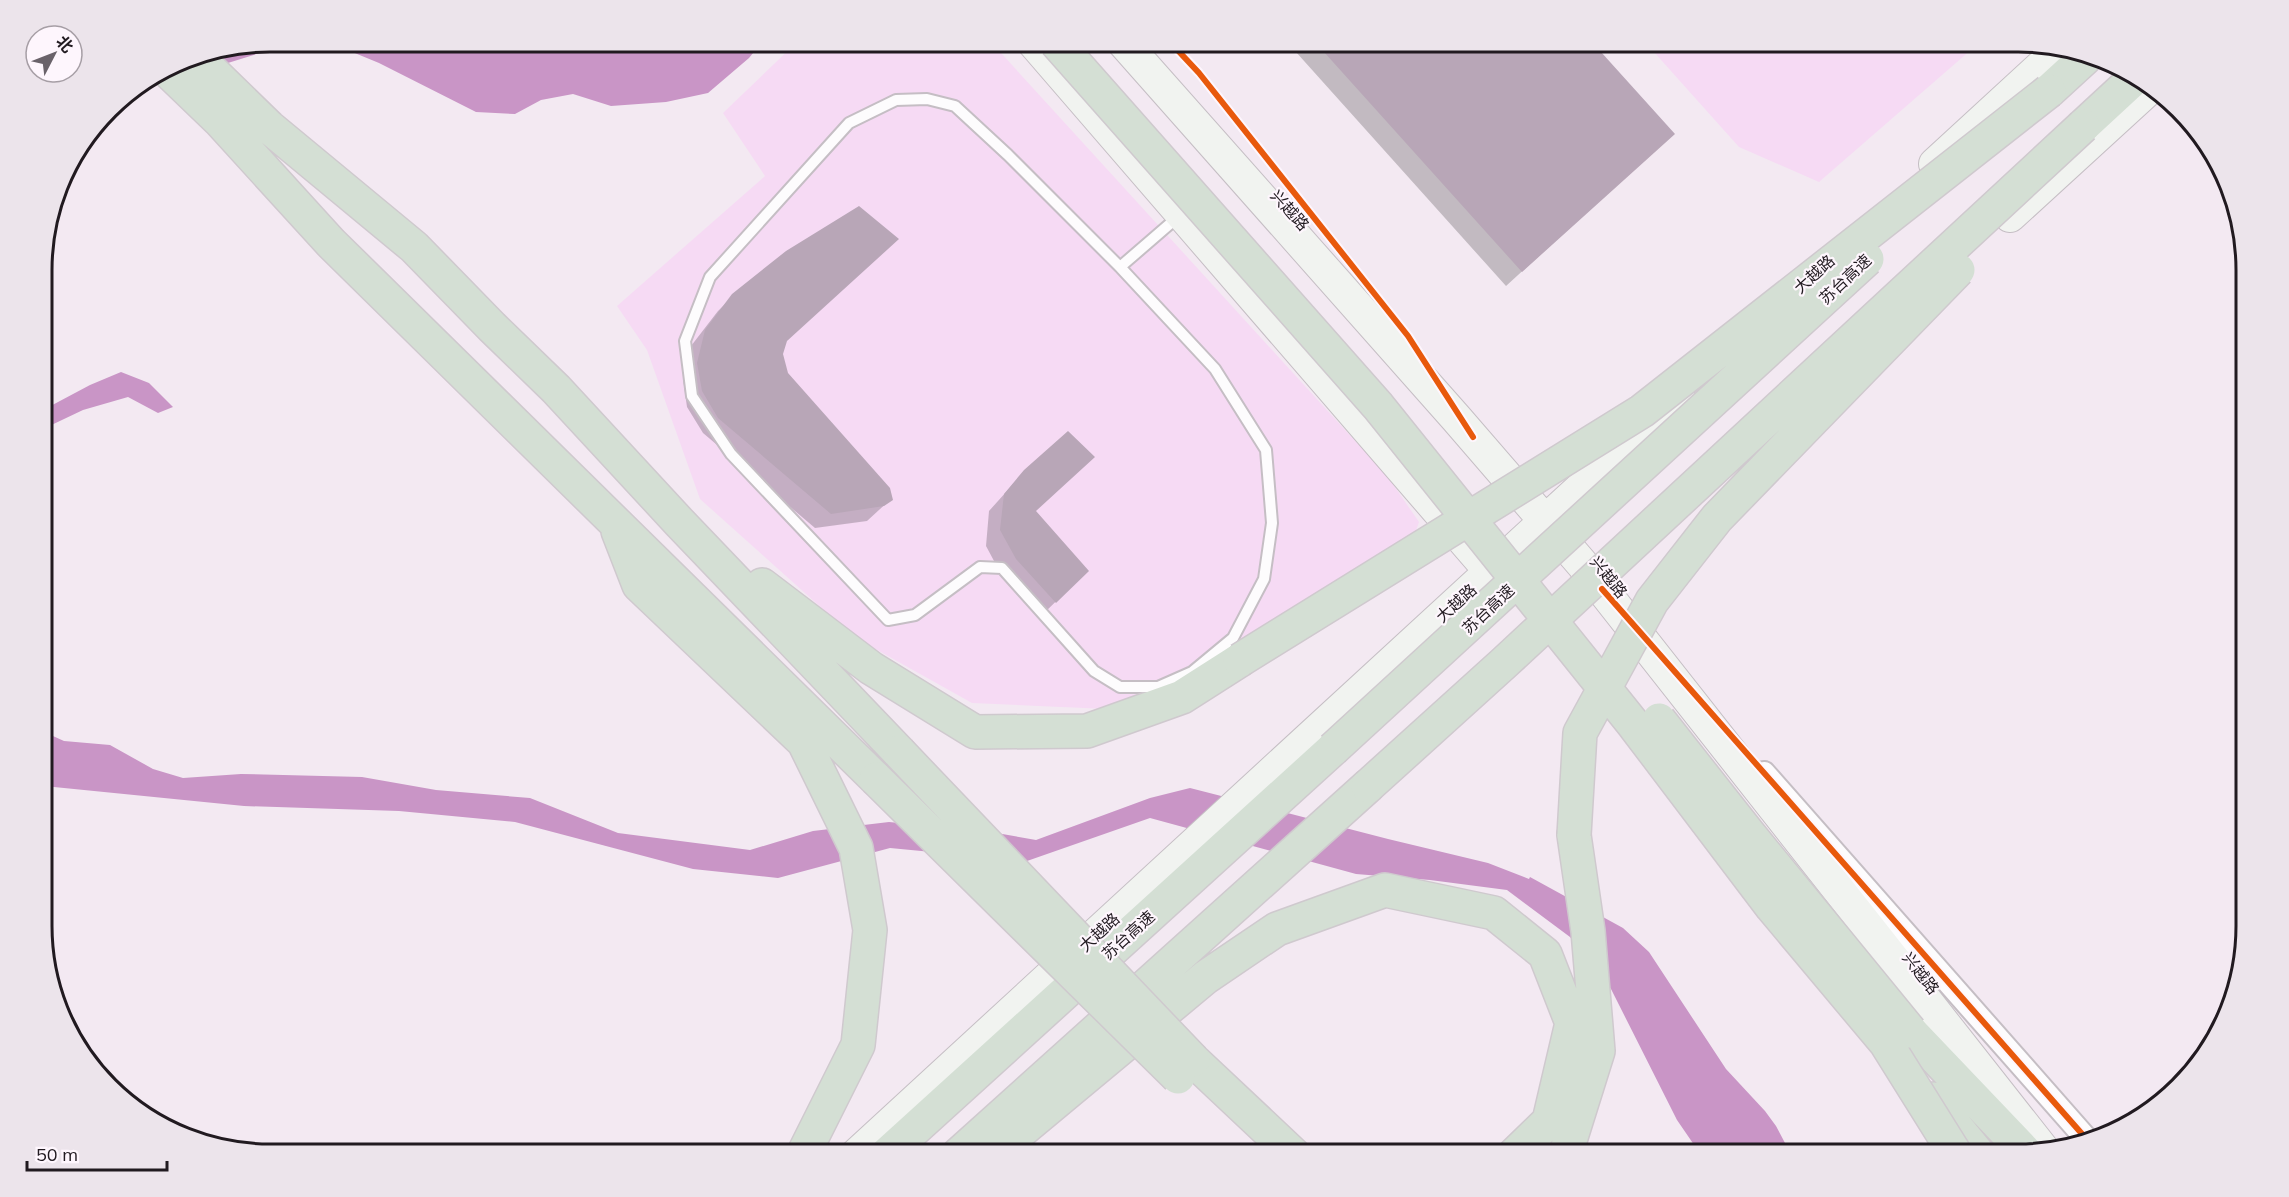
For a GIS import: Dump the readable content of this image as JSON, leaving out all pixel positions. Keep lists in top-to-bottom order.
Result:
{
  "streets": {
    "highway": ["苏台高速"],
    "main road": ["兴越路", "大越路"]
  },
  "crossings": [
    ["兴越路", "大越路"]
  ],
  "scale_bar": "50 m",
  "north": "top right"
}
